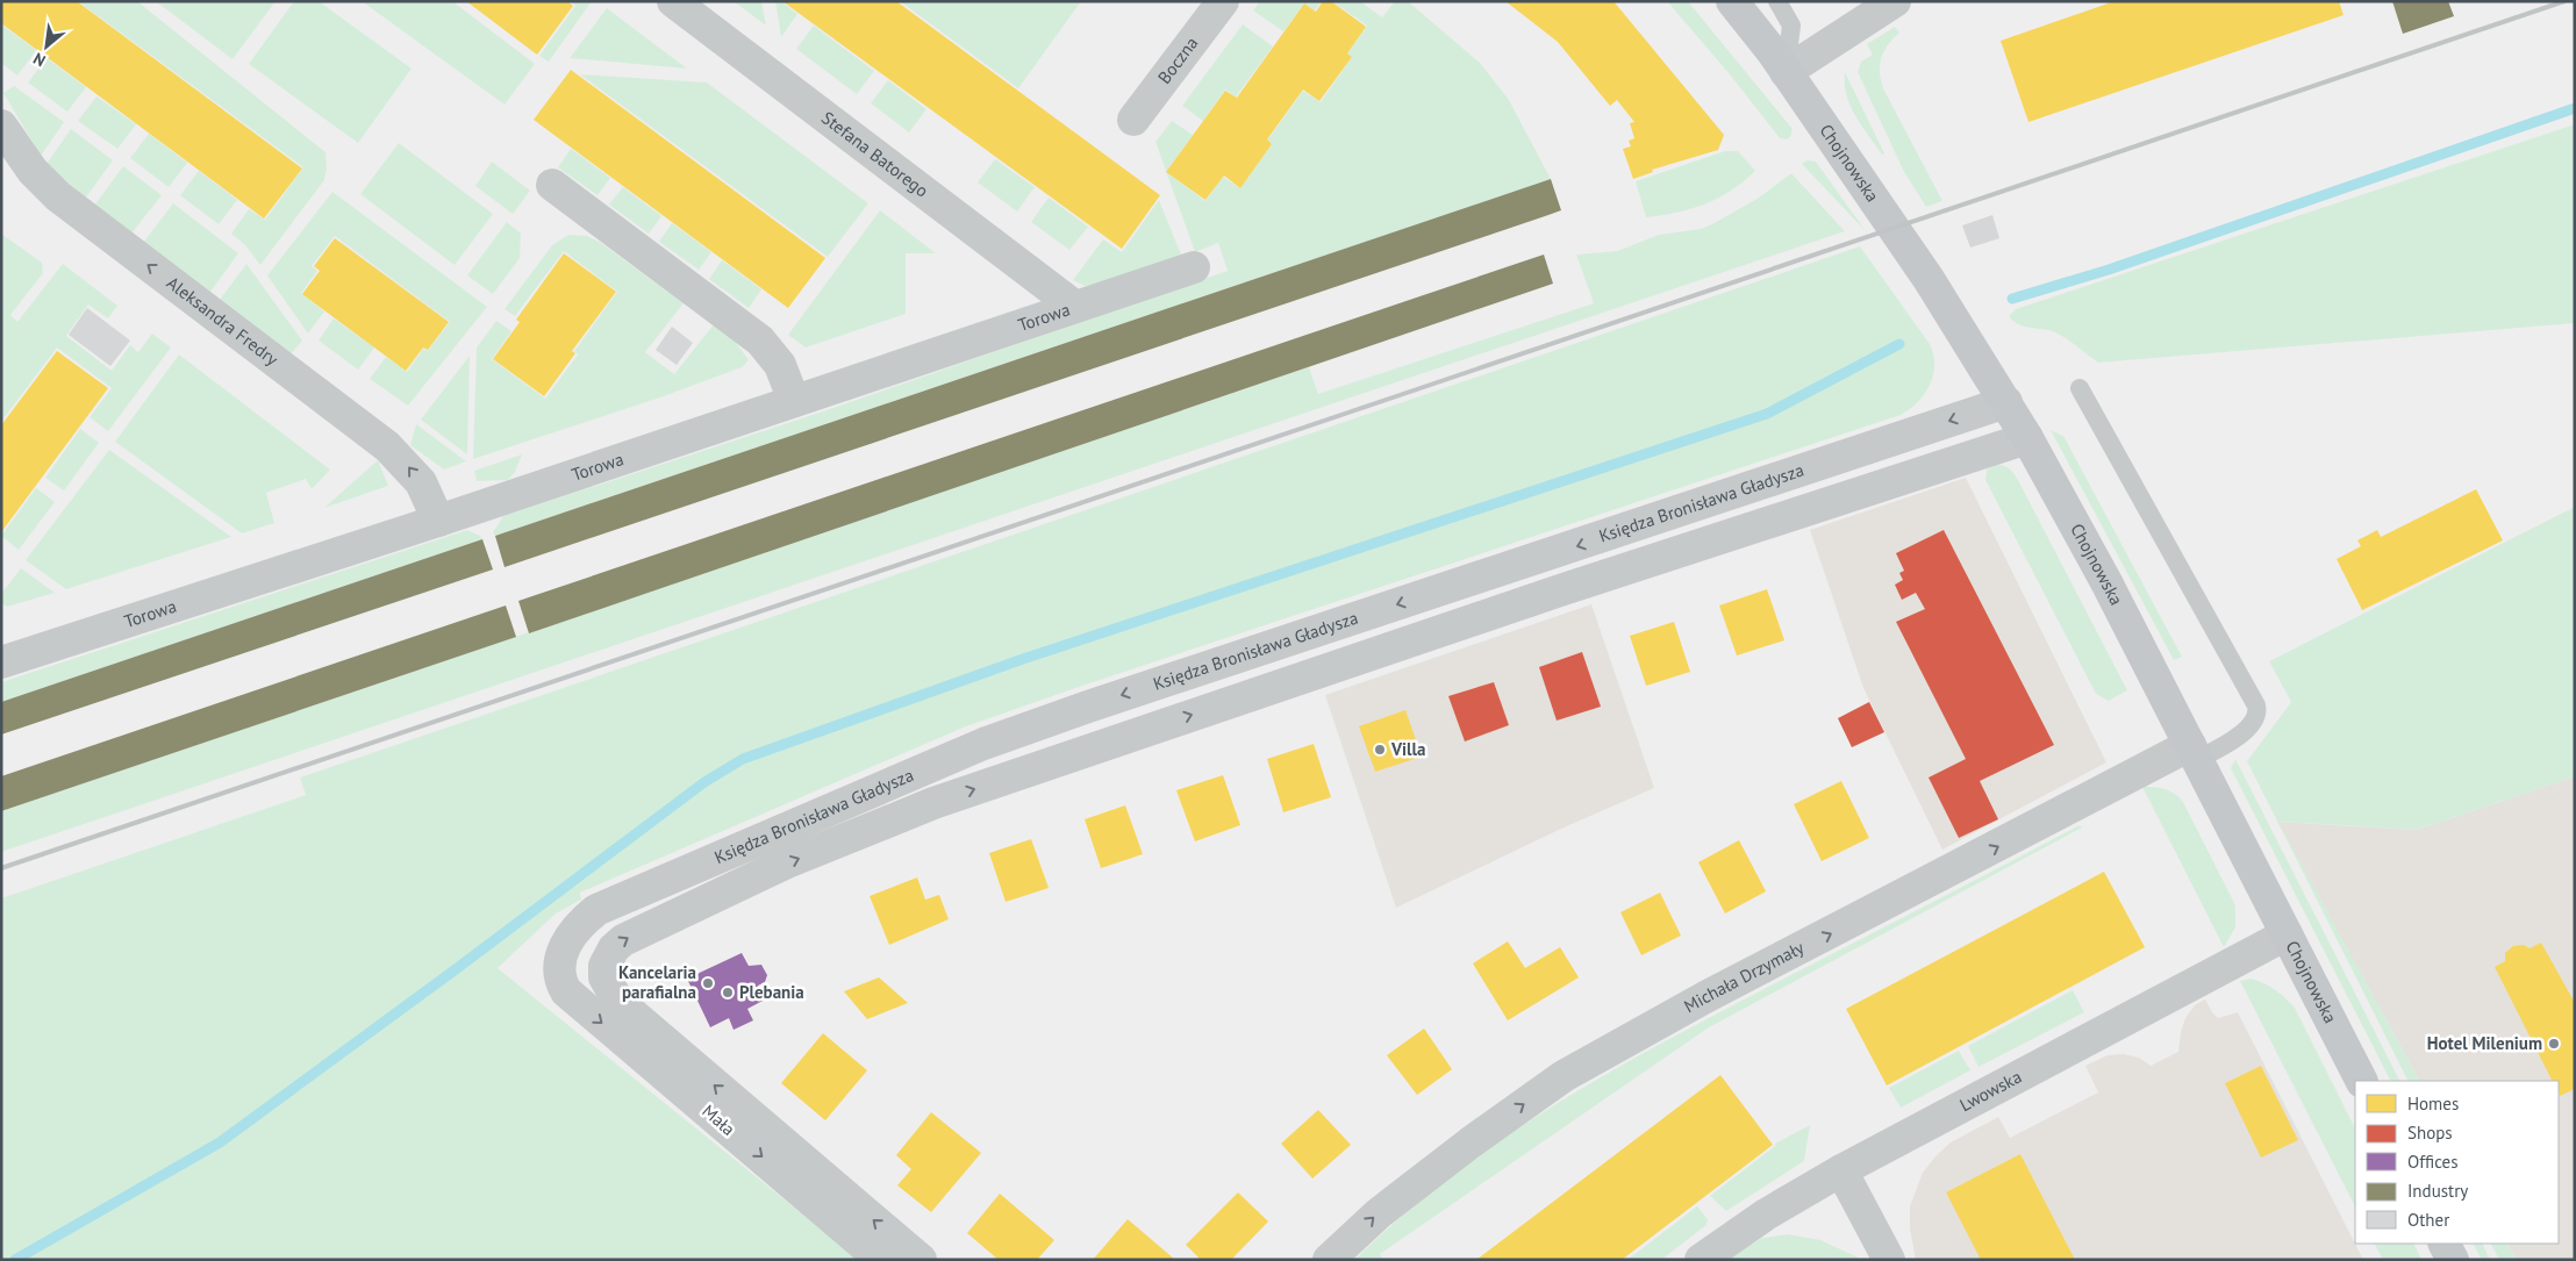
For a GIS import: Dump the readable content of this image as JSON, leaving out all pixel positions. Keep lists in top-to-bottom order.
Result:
{
  "streets": {
    "main road": ["Chojnowska"],
    "street": [
      "Boczna",
      "Stefana Batorego",
      "Torowa",
      "Aleksandra Fredry",
      "Księdza Bronisława Gładysza",
      "Michała Drzymały",
      "Lwowska",
      "Mała"
    ]
  },
  "crossings": [
    ["Stefana Batorego", "Torowa"],
    ["Chojnowska", "Księdza Bronisława Gładysza"],
    ["Chojnowska", "Michała Drzymały"],
    ["Chojnowska", "Lwowska"],
    ["Torowa", "Aleksandra Fredry"],
    ["Księdza Bronisława Gładysza", "Mała"]
  ],
  "one_way": ["Aleksandra Fredry", "Michała Drzymały"],
  "places": [
    "Villa",
    "Kancelaria parafialna",
    "Plebania",
    "Hotel Milenium"
  ],
  "legend": [
    "Homes",
    "Shops",
    "Offices",
    "Industry",
    "Other"
  ],
  "north": "bottom left"
}
